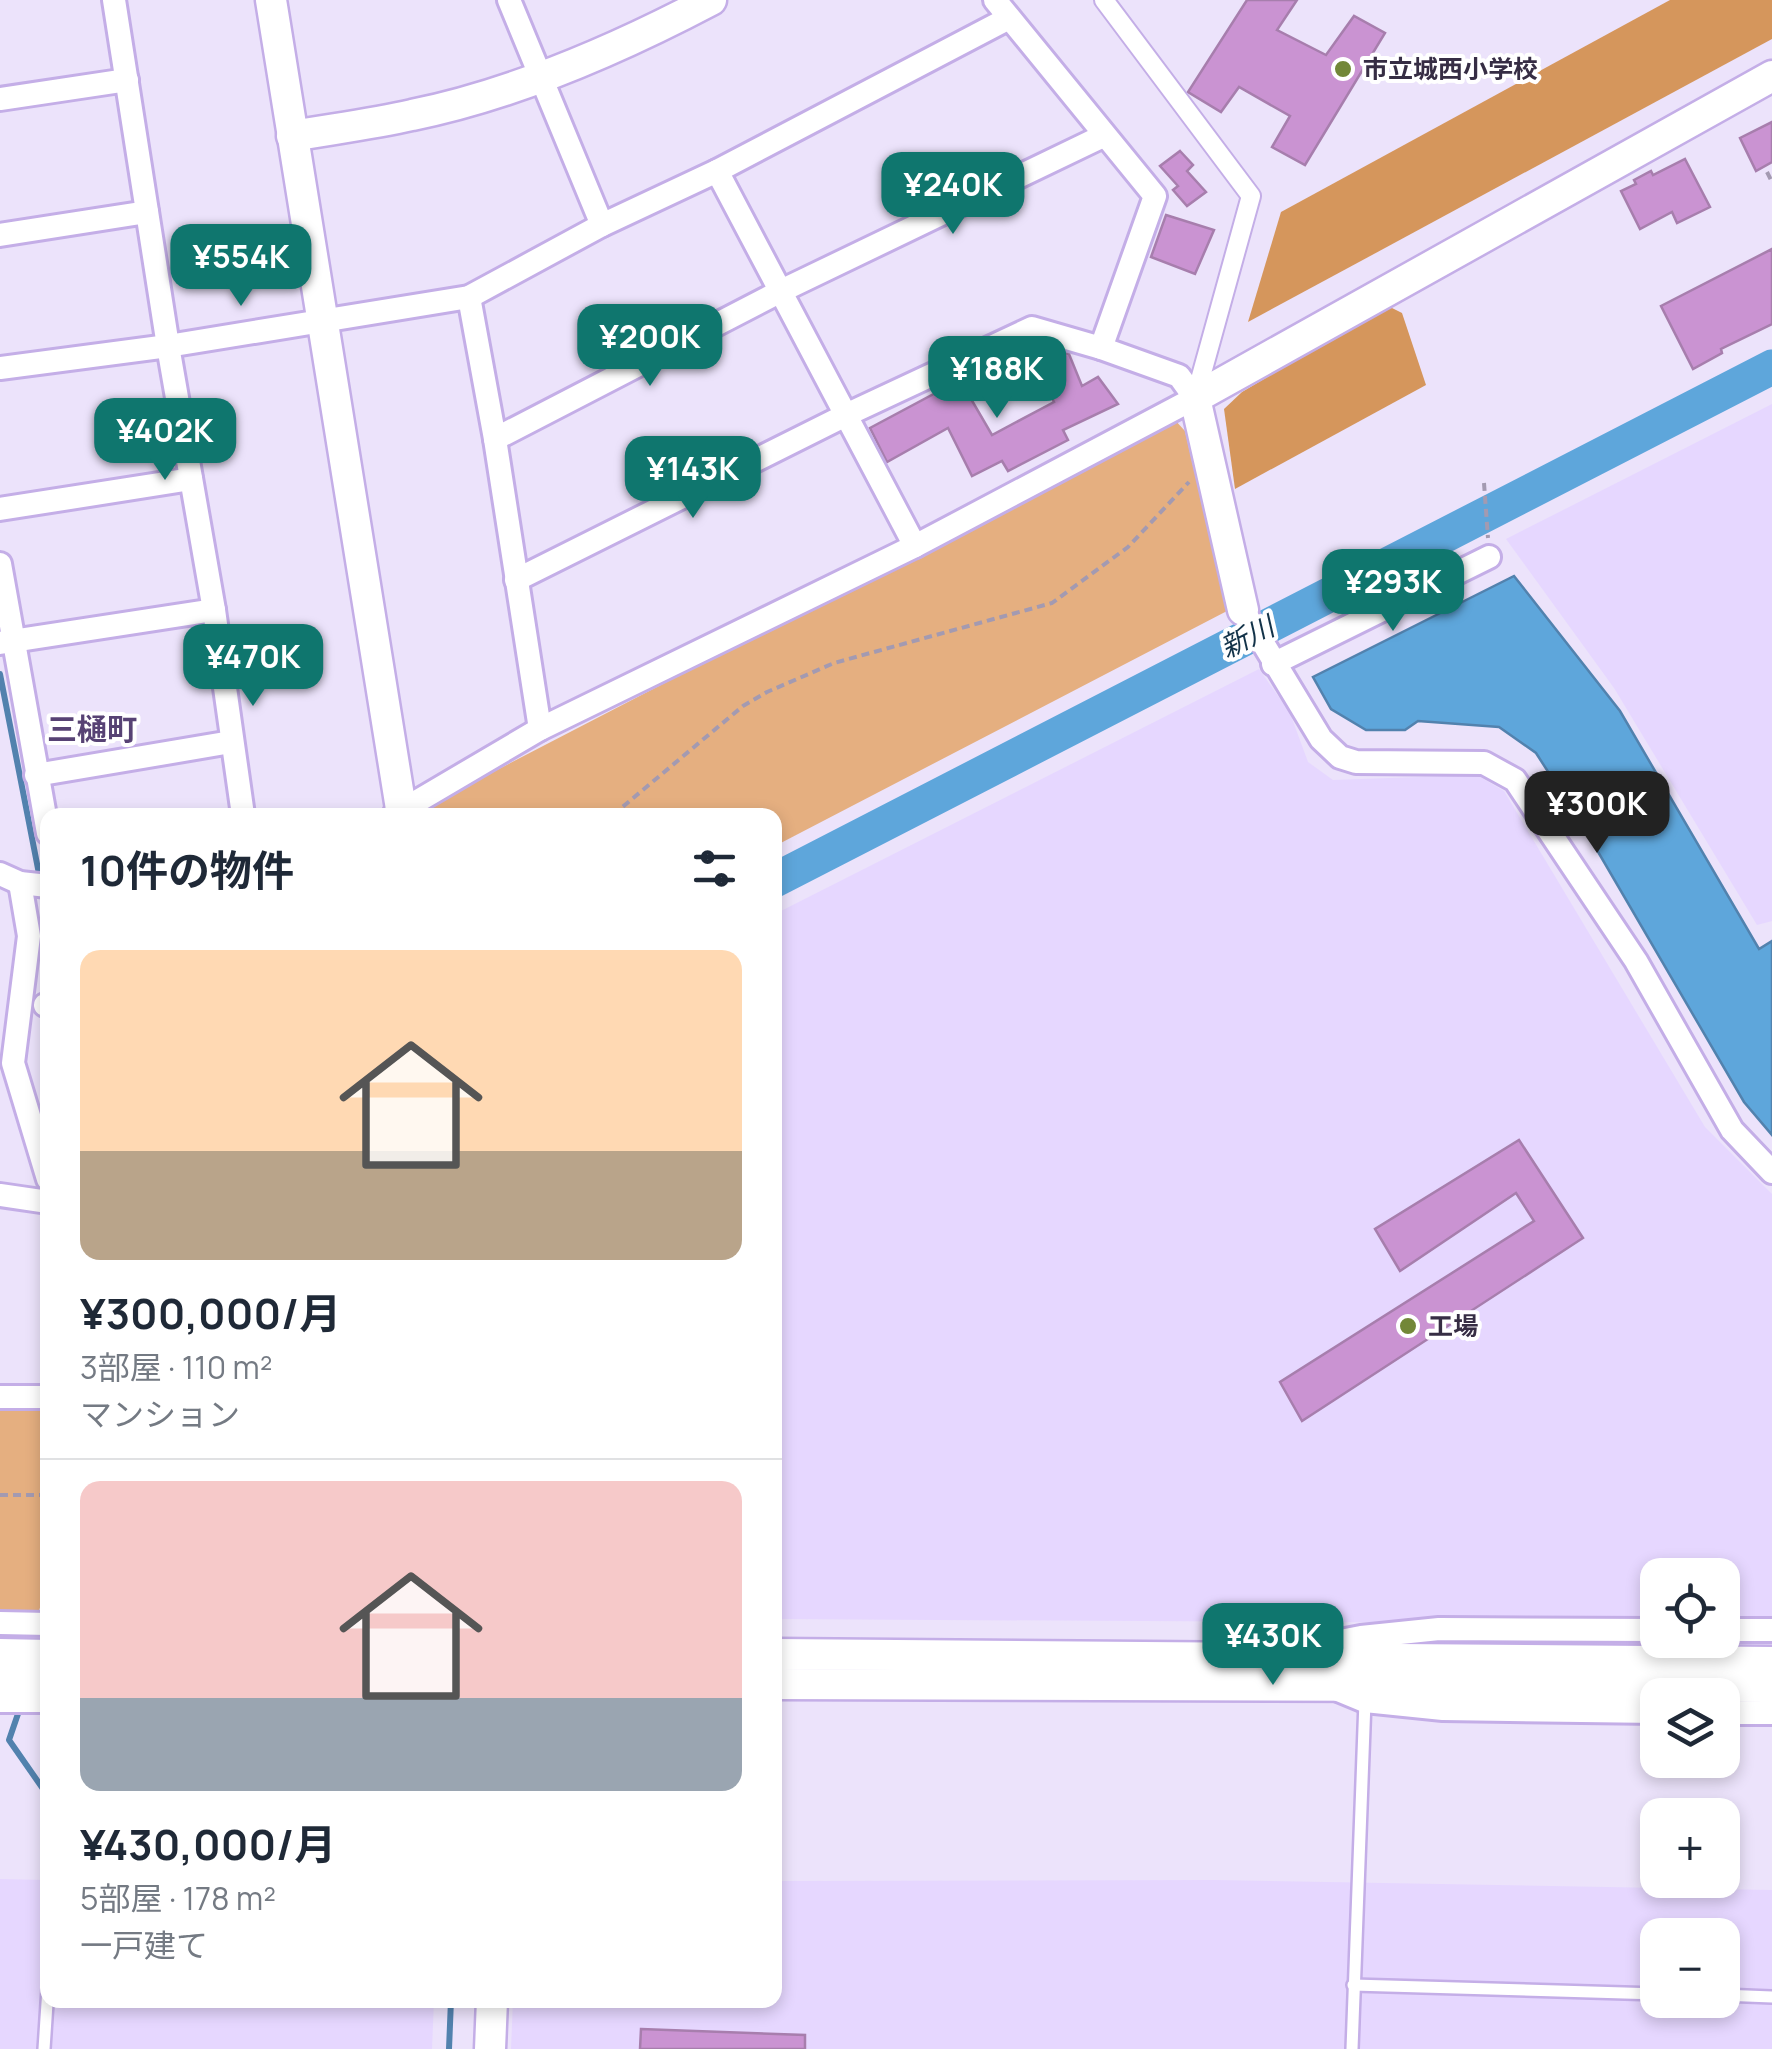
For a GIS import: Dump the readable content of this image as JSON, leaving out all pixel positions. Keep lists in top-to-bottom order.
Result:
{
  "districts": ["三樋町"],
  "water": ["新川"],
  "places": ["市立城西小学校", "工場"],
  "page": {
    "price": [
      "¥240K",
      "¥554K",
      "¥200K",
      "¥188K",
      "¥402K",
      "¥143K",
      "¥293K",
      "¥470K",
      "¥300K",
      "¥430K"
    ],
    "heading": "10件の物件",
    "list": [
      {
        "name": "¥300,000/月",
        "note": "3部屋 · 110 m² · マンション"
      },
      {
        "name": "¥430,000/月",
        "note": "5部屋 · 178 m² · 一戸建て"
      }
    ],
    "map_buttons": ["+", "−"]
  }
}
